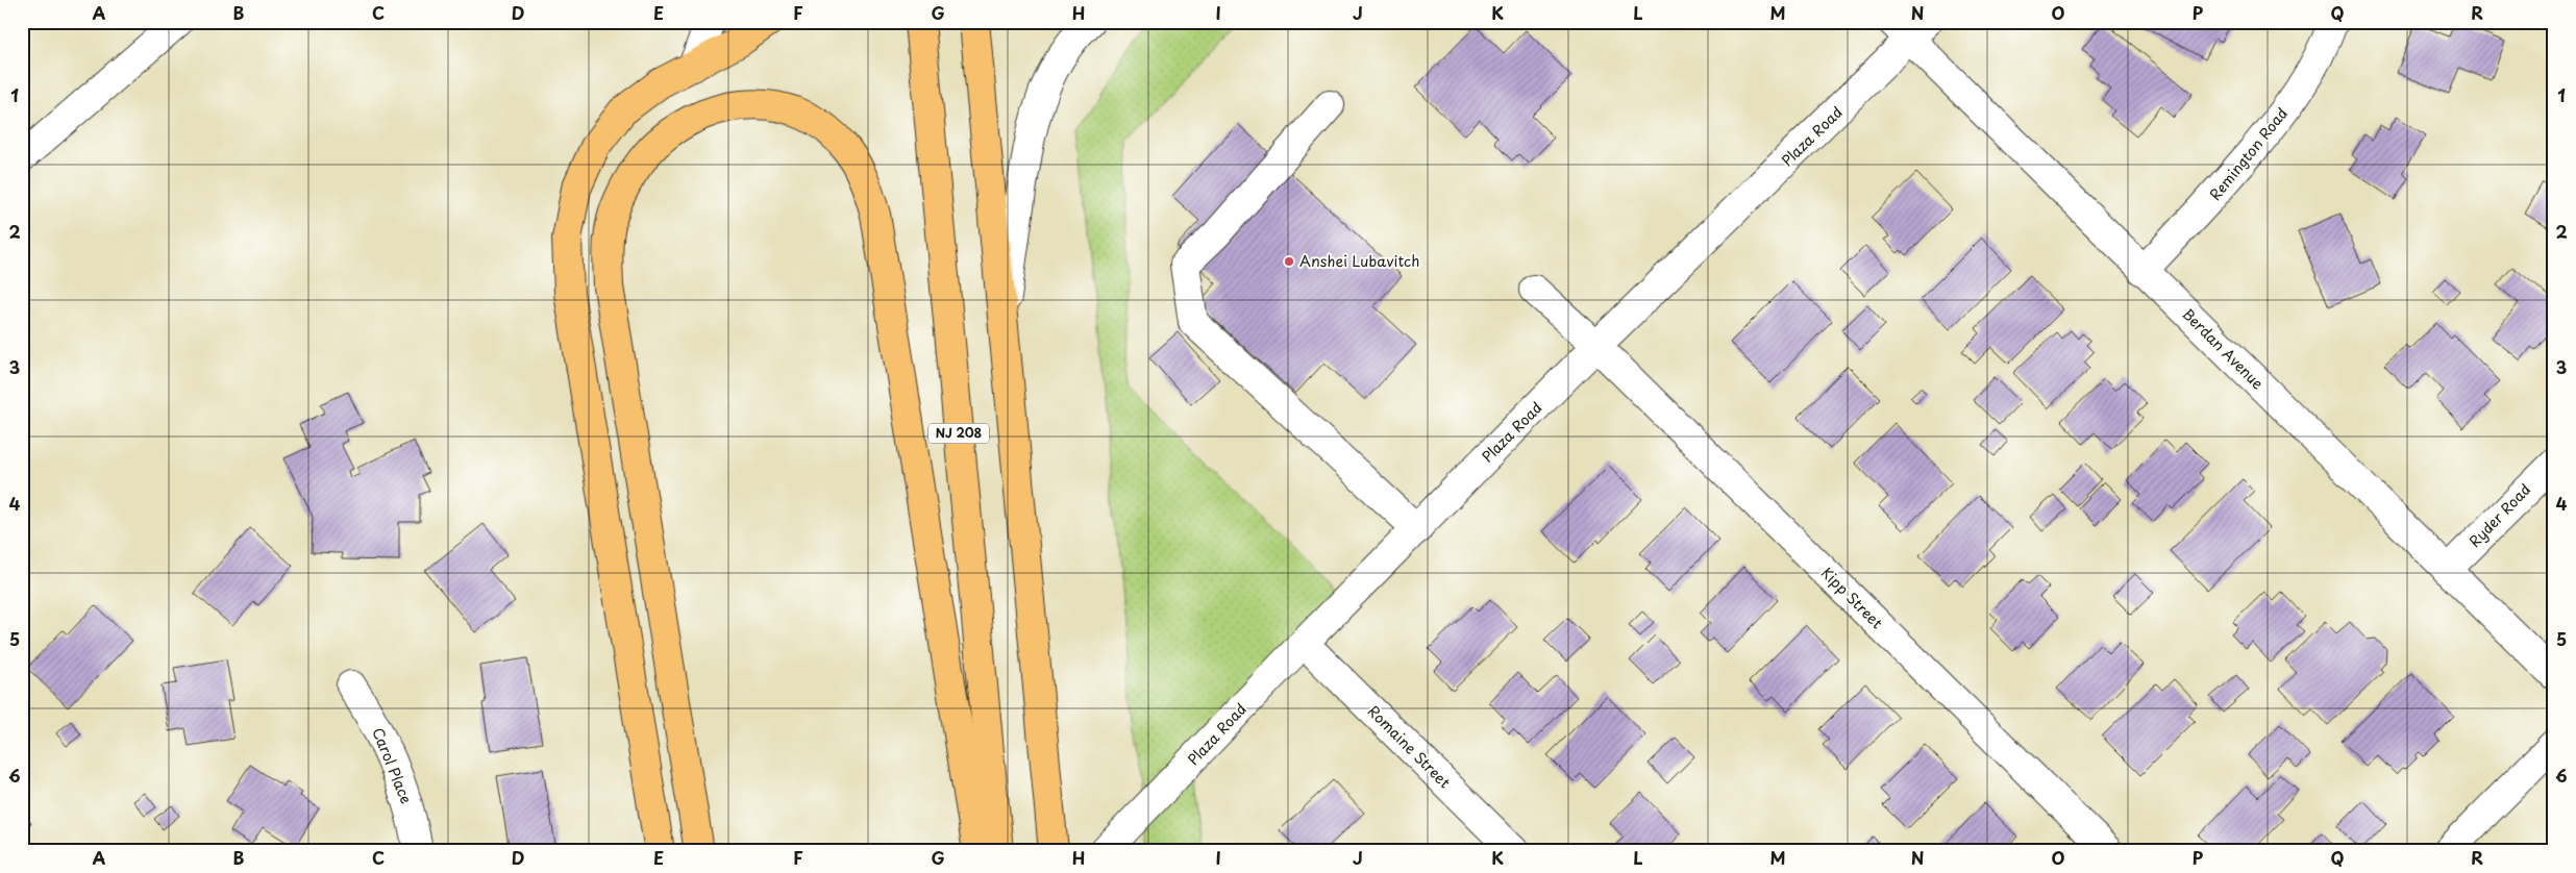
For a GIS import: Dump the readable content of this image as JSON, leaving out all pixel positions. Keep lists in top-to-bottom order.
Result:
{
  "streets": {
    "highway": ["NJ 208"],
    "street": [
      "Plaza Road",
      "Remington Road",
      "Berdan Avenue",
      "Ryder Road",
      "Kipp Street",
      "Romaine Street",
      "Carol Place"
    ]
  },
  "crossings": [
    ["Plaza Road", "Berdan Avenue"],
    ["Plaza Road", "Kipp Street"],
    ["Plaza Road", "Romaine Street"],
    ["Remington Road", "Berdan Avenue"],
    ["Berdan Avenue", "Ryder Road"]
  ],
  "places": ["Anshei Lubavitch"],
  "grid": {
    "columns": [
      "A",
      "B",
      "C",
      "D",
      "E",
      "F",
      "G",
      "H",
      "I",
      "J",
      "K",
      "L",
      "M",
      "N",
      "O",
      "P",
      "Q",
      "R"
    ],
    "rows": [
      "1",
      "2",
      "3",
      "4",
      "5",
      "6"
    ]
  }
}
